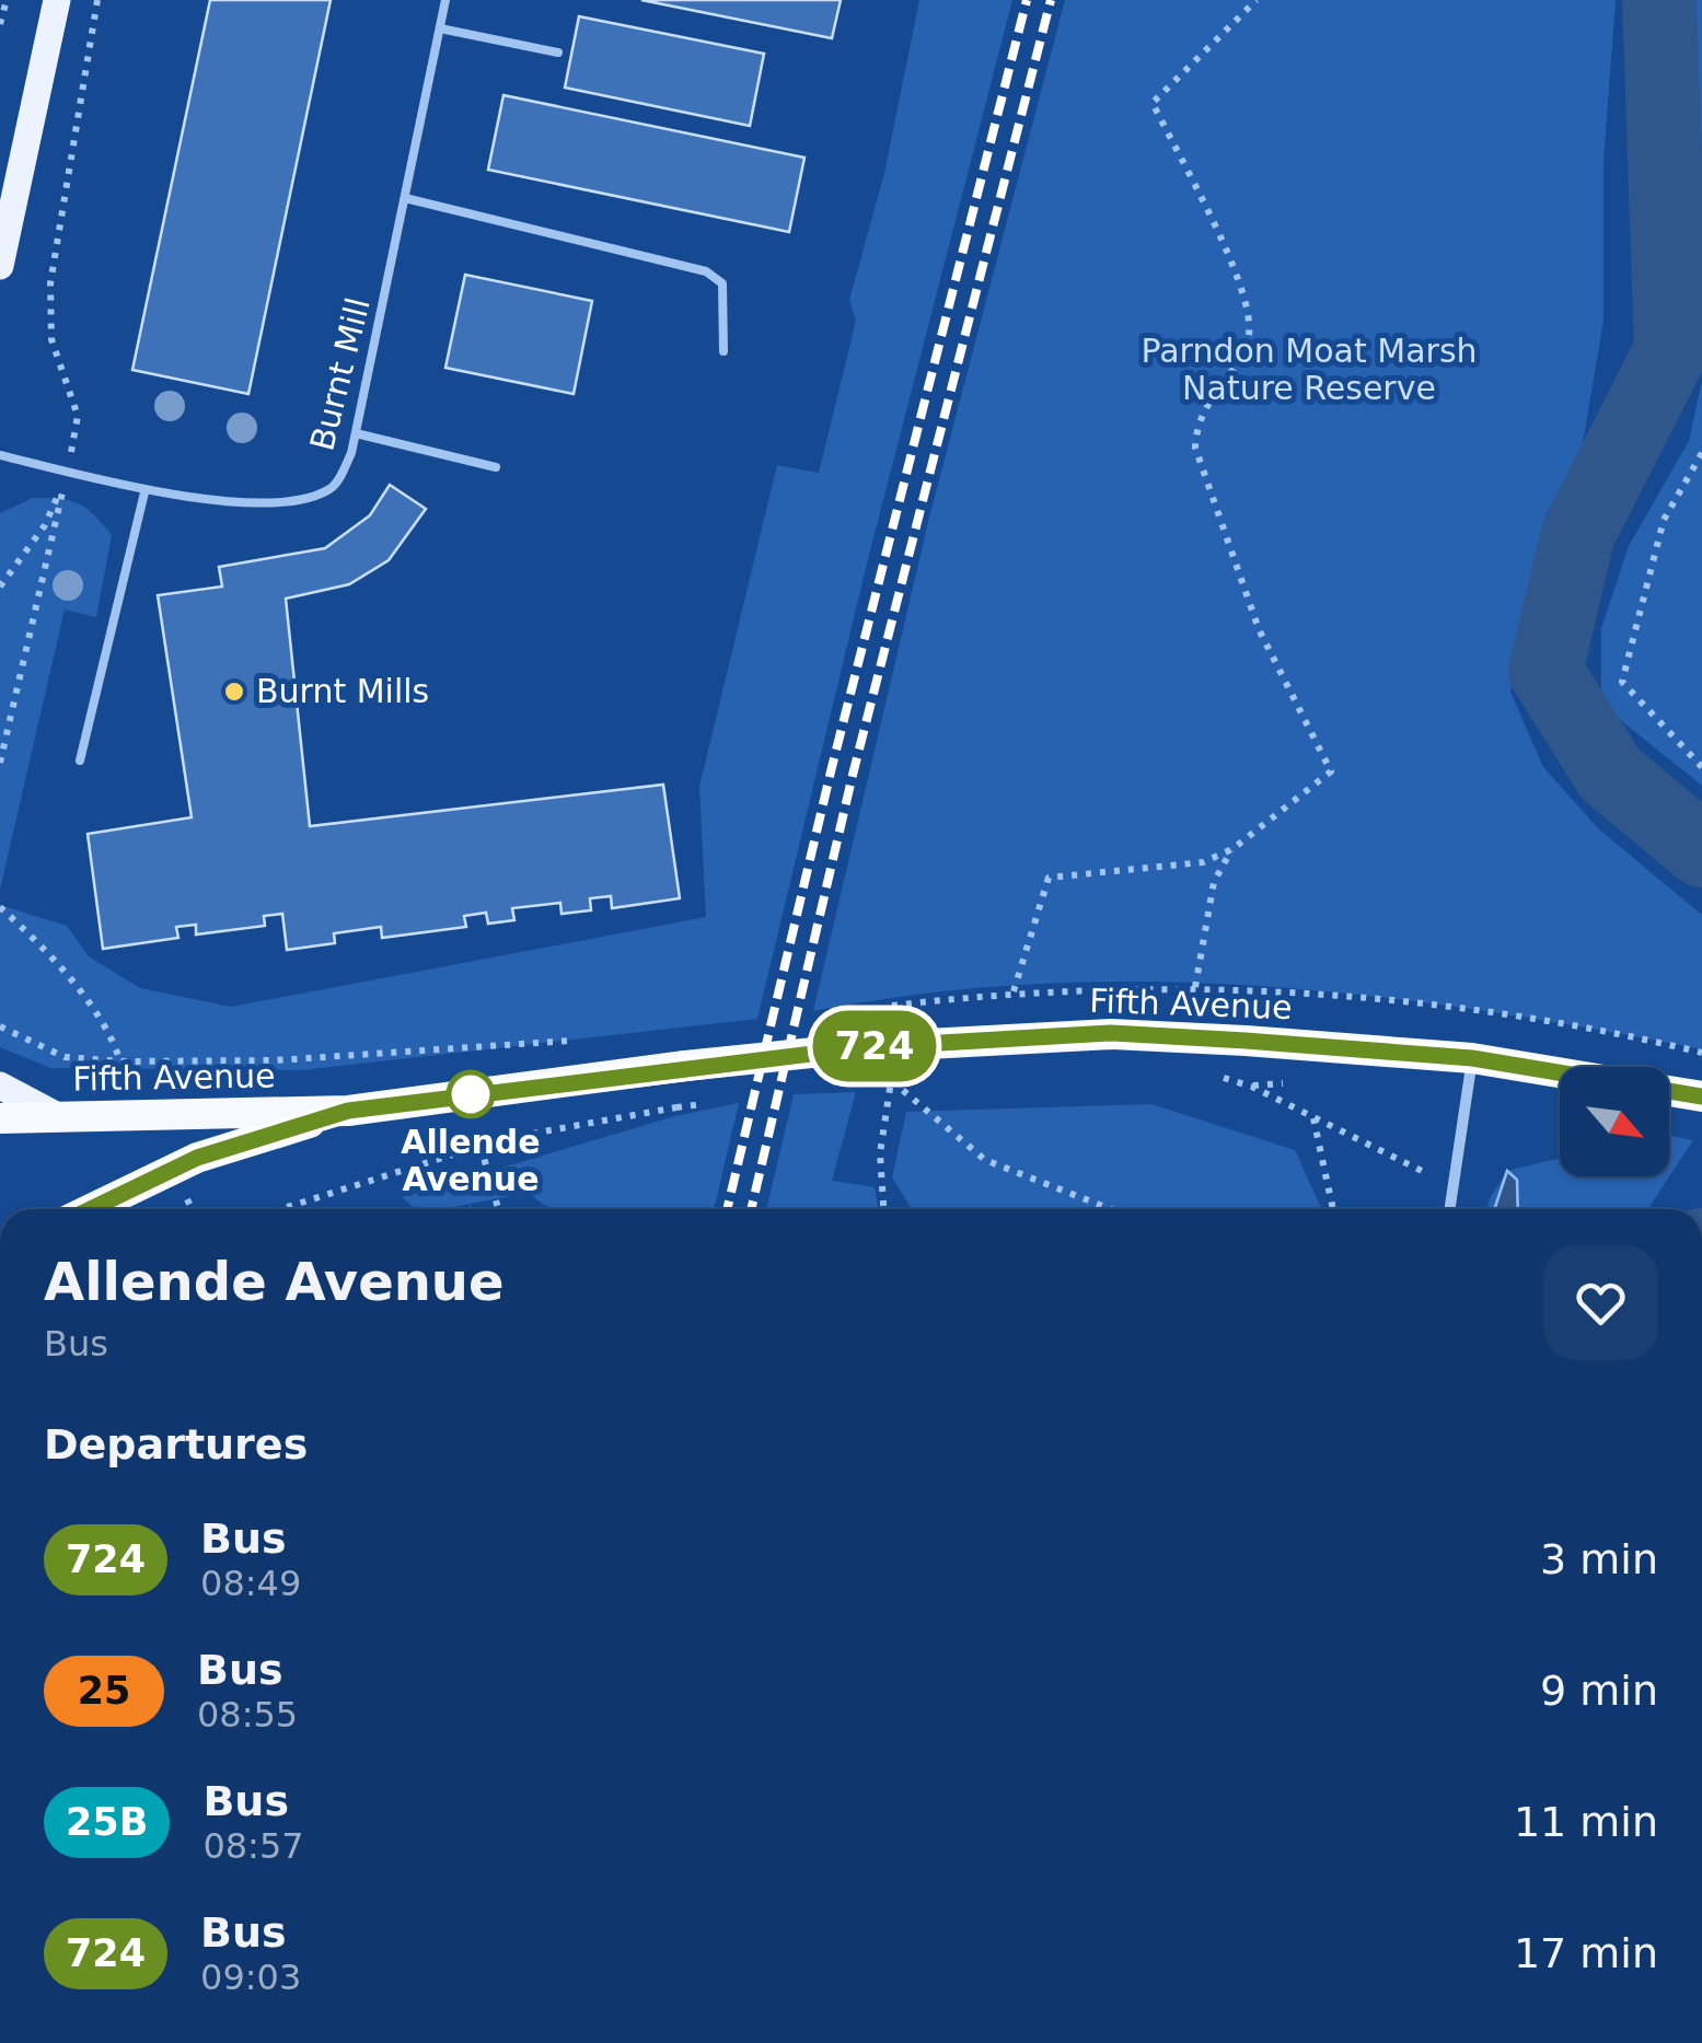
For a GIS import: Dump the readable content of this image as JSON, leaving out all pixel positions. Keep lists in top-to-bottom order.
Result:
{
  "streets": {
    "highway": ["Fifth Avenue"],
    "lane": ["Burnt Mill"]
  },
  "parks": ["Parndon Moat Marsh Nature Reserve"],
  "places": ["Burnt Mills", "Allende Avenue"],
  "lines": ["bus line 724"],
  "north": "bottom right",
  "page": {
    "on_map": "724",
    "heading": [
      ["Allende Avenue", "Bus"],
      "Departures"
    ],
    "list": [
      {
        "mark": "724",
        "name": "Bus",
        "note": "08:49",
        "value": "3 min"
      },
      {
        "mark": "25",
        "name": "Bus",
        "note": "08:55",
        "value": "9 min"
      },
      {
        "mark": "25B",
        "name": "Bus",
        "note": "08:57",
        "value": "11 min"
      },
      {
        "mark": "724",
        "name": "Bus",
        "note": "09:03",
        "value": "17 min"
      }
    ]
  }
}
